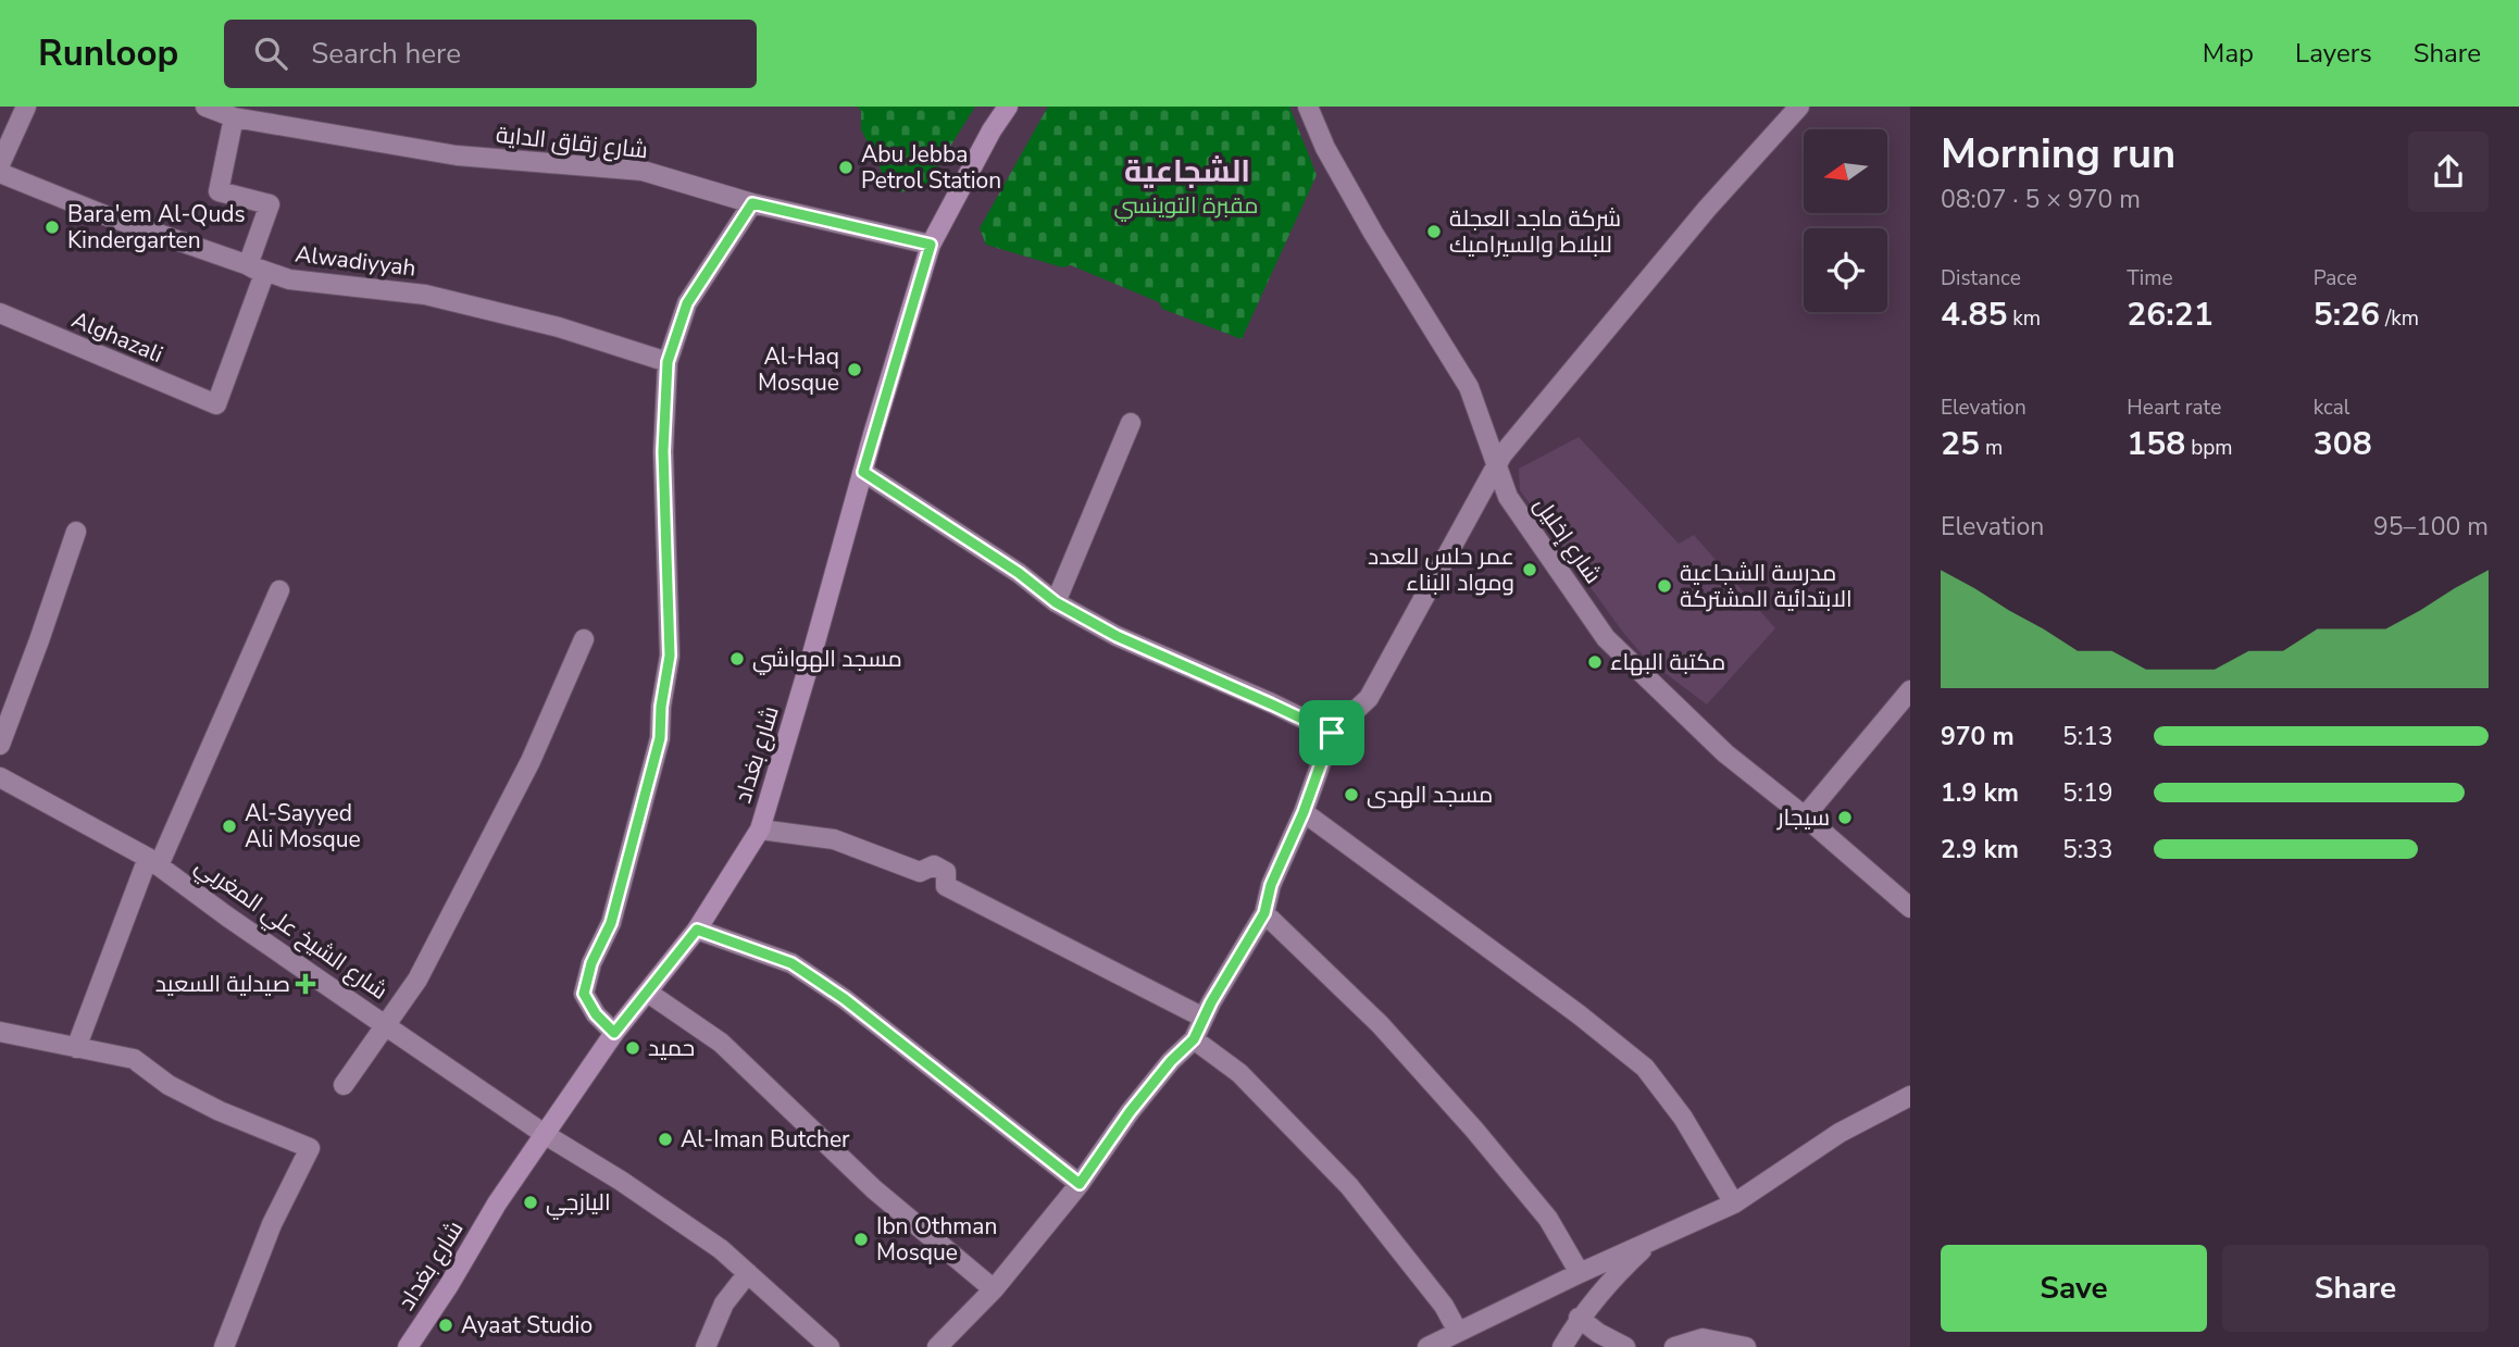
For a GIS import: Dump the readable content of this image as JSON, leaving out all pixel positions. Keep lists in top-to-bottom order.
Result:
{
  "streets": {
    "main road": ["شارع بغداد"],
    "street": [
      "شارع زقاق الداية",
      "Alwadiyyah",
      "Alghazali",
      "شارع إخليل",
      "شارع الشيخ علي المغربي"
    ]
  },
  "crossings": [
    ["شارع زقاق الداية", "شارع بغداد"],
    ["Alwadiyyah", "Alghazali"],
    ["شارع بغداد", "شارع الشيخ علي المغربي"]
  ],
  "districts": ["الشجاعية"],
  "parks": ["مقبرة التوينسي"],
  "places": {
    "other": [
      "Abu Jebba Petrol Station",
      "Bara'em Al-Quds Kindergarten",
      "شركة ماجد العجلة للبلاط والسيراميك",
      "Al-Haq Mosque",
      "عمر حلس للعدد ومواد البناء",
      "مدرسة الشجاعية الابتدائية المشتركة",
      "مسجد الهواشي",
      "مكتبة البهاء",
      "مسجد الهدى",
      "سيجار",
      "Al-Sayyed Ali Mosque",
      "حميد",
      "Al-Iman Butcher",
      "اليازجي",
      "Ibn Othman Mosque",
      "Ayaat Studio"
    ],
    "health": ["صيدلية السعيد"]
  },
  "north": "left",
  "page": {
    "header": "Runloop",
    "search": "Search here",
    "nav": ["Map", "Layers", "Share"],
    "heading": ["Morning run", "08:07 · 5 × 970 m"],
    "stats": [
      ["Distance", "4.85 km"],
      ["Time", "26:21"],
      ["Pace", "5:26 /km"],
      ["Elevation", "25 m"],
      ["Heart rate", "158 bpm"],
      ["kcal", "308"]
    ],
    "chart": ["Elevation", "95–100 m"],
    "list": [
      {
        "name": "970 m",
        "note": "5:13"
      },
      {
        "name": "1.9 km",
        "note": "5:19"
      },
      {
        "name": "2.9 km",
        "note": "5:33"
      }
    ],
    "buttons": ["Save", "Share"]
  }
}
